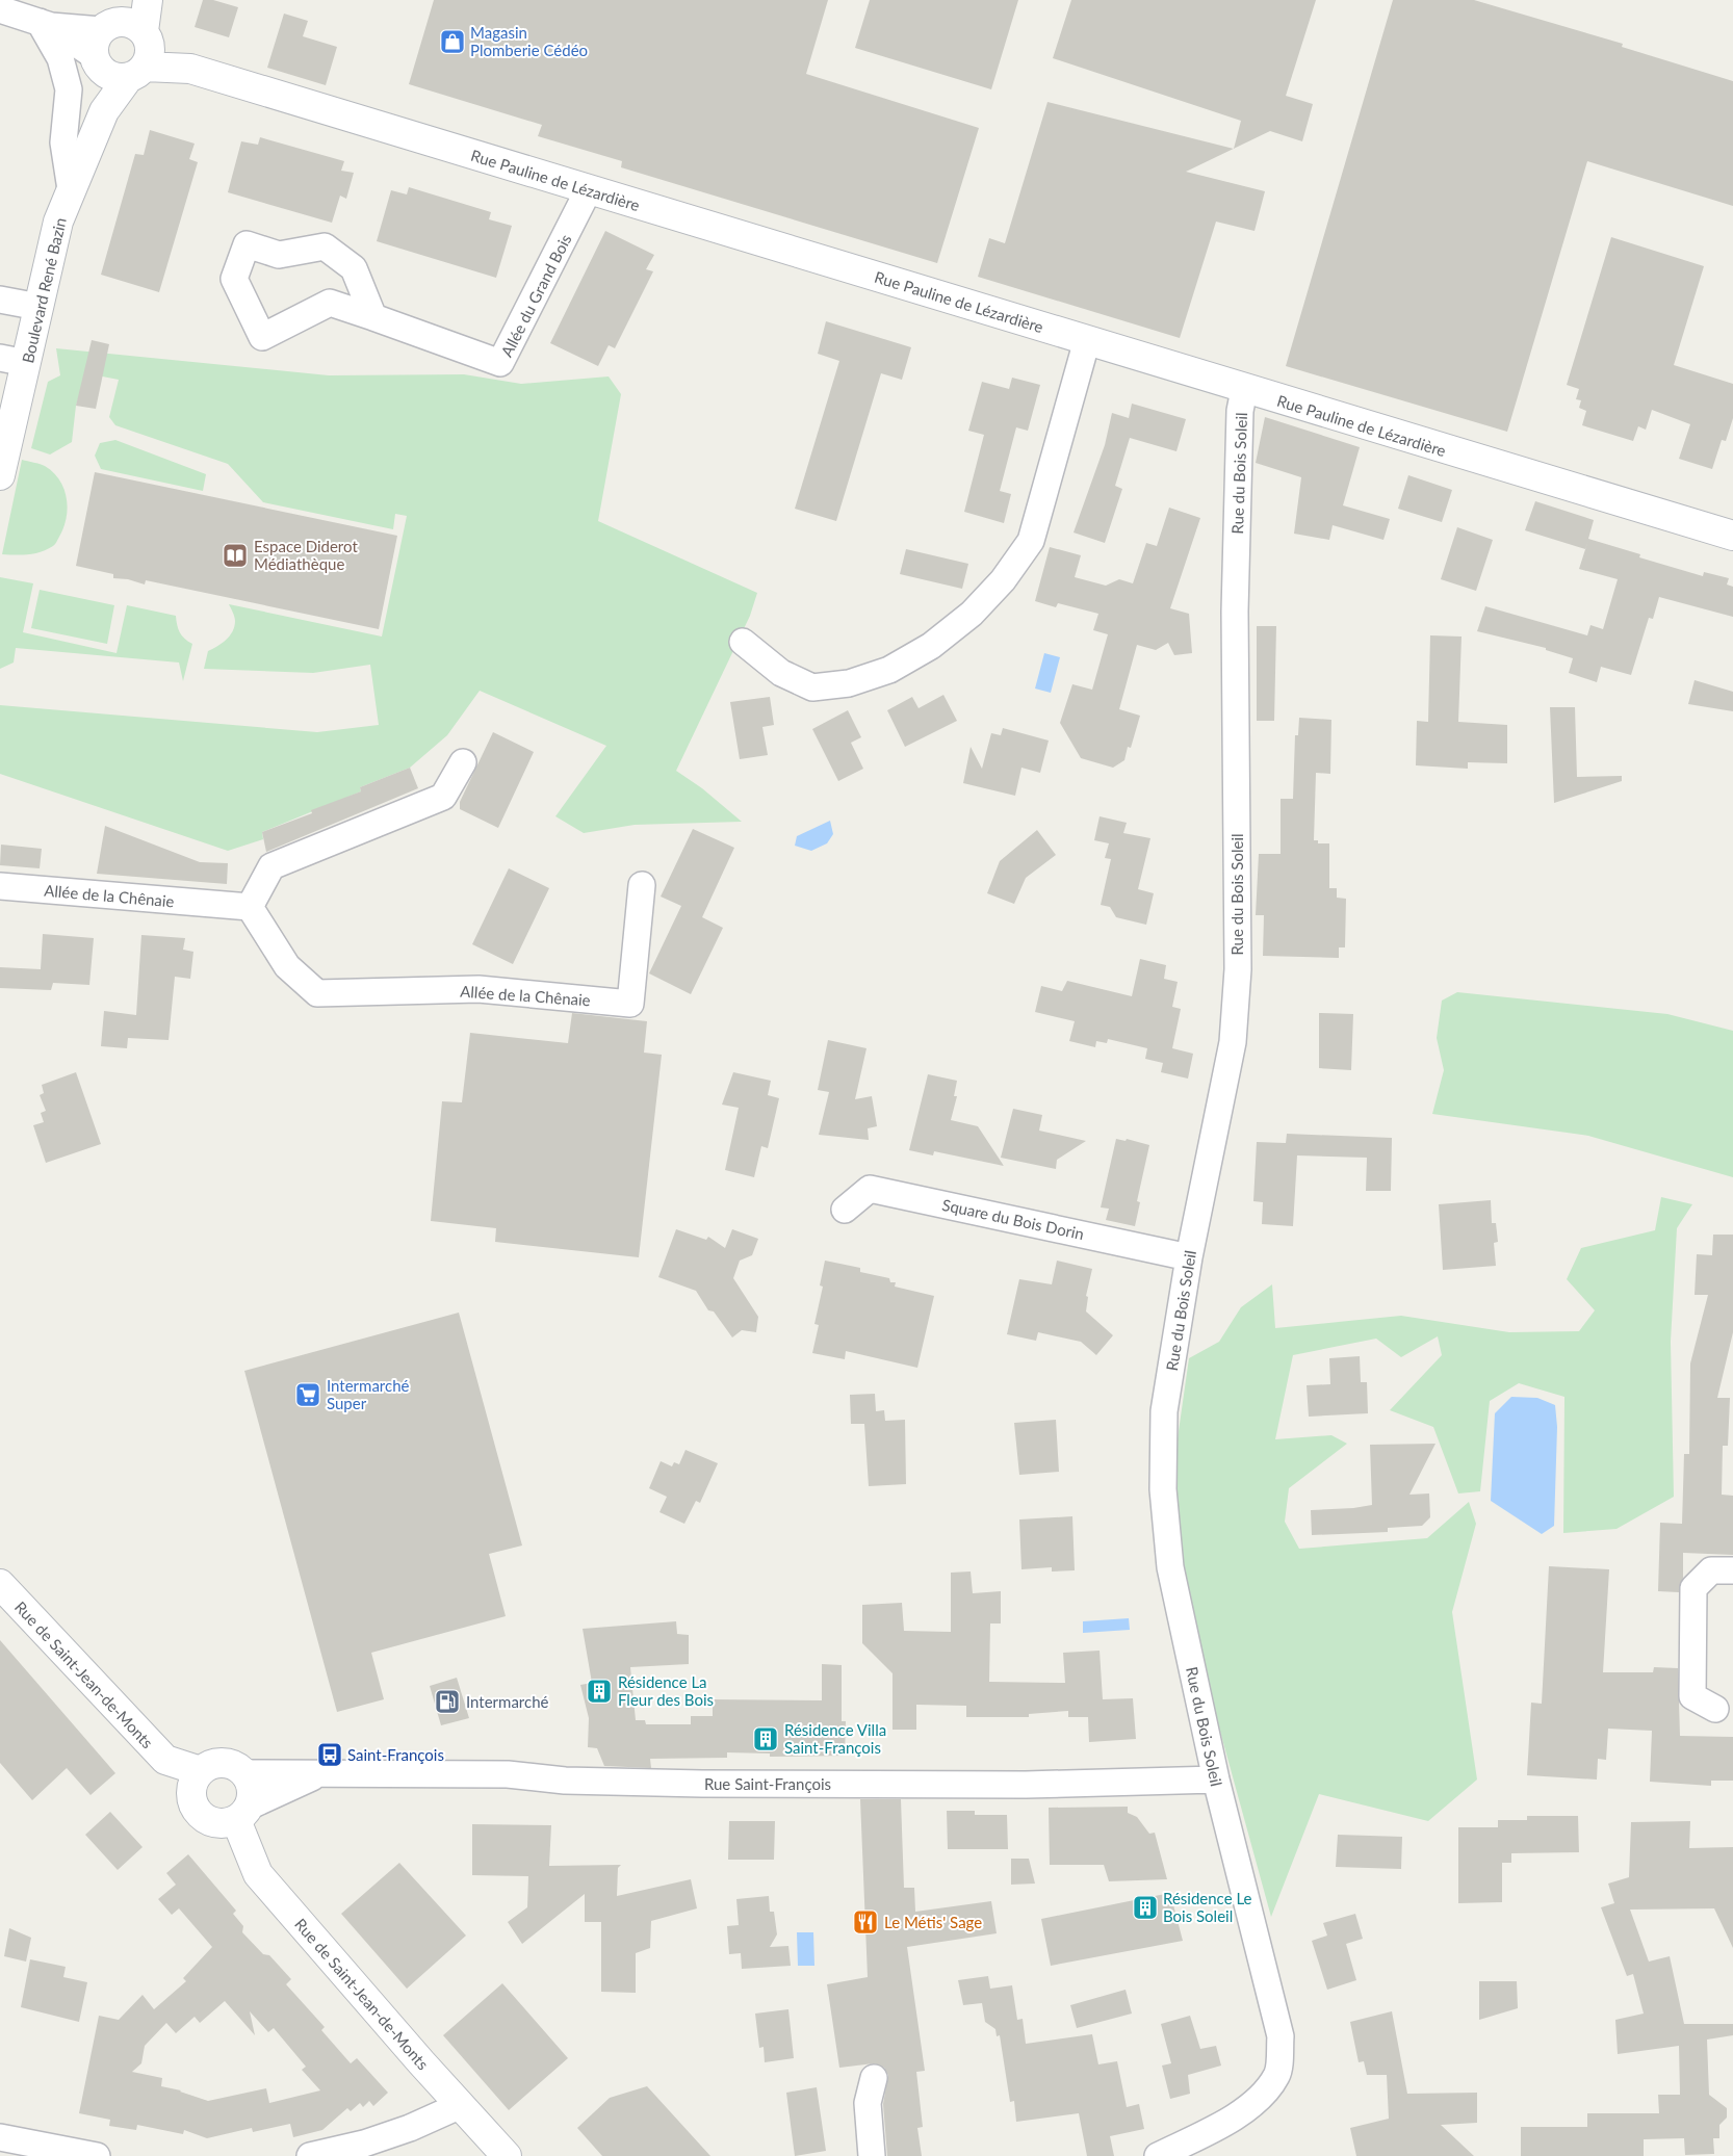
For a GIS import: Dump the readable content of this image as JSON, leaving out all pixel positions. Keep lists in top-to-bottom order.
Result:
{
  "streets": {
    "main road": ["Rue Pauline de Lézardière", "Boulevard René Bazin", "Rue de Saint-Jean-de-Monts"],
    "street": [
      "Allée du Grand Bois",
      "Rue du Bois Soleil",
      "Allée de la Chênaie",
      "Square du Bois Dorin",
      "Rue Saint-François"
    ]
  },
  "crossings": [
    ["Rue Pauline de Lézardière", "Boulevard René Bazin"],
    ["Rue Pauline de Lézardière", "Allée du Grand Bois"],
    ["Rue Pauline de Lézardière", "Rue du Bois Soleil"],
    ["Rue du Bois Soleil", "Square du Bois Dorin"],
    ["Rue du Bois Soleil", "Rue Saint-François"],
    ["Rue de Saint-Jean-de-Monts", "Rue Saint-François"]
  ],
  "places": {
    "shop": ["Magasin Plomberie Cédéo"],
    "library": ["Espace Diderot Médiathèque"],
    "supermarket": ["Intermarché Super"],
    "building": ["Résidence La Fleur des Bois", "Résidence Villa Saint-François", "Résidence Le Bois Soleil"],
    "fuel station": ["Intermarché"],
    "bus stop": ["Saint-François"],
    "restaurant": ["Le Métis' Sage"]
  }
}
